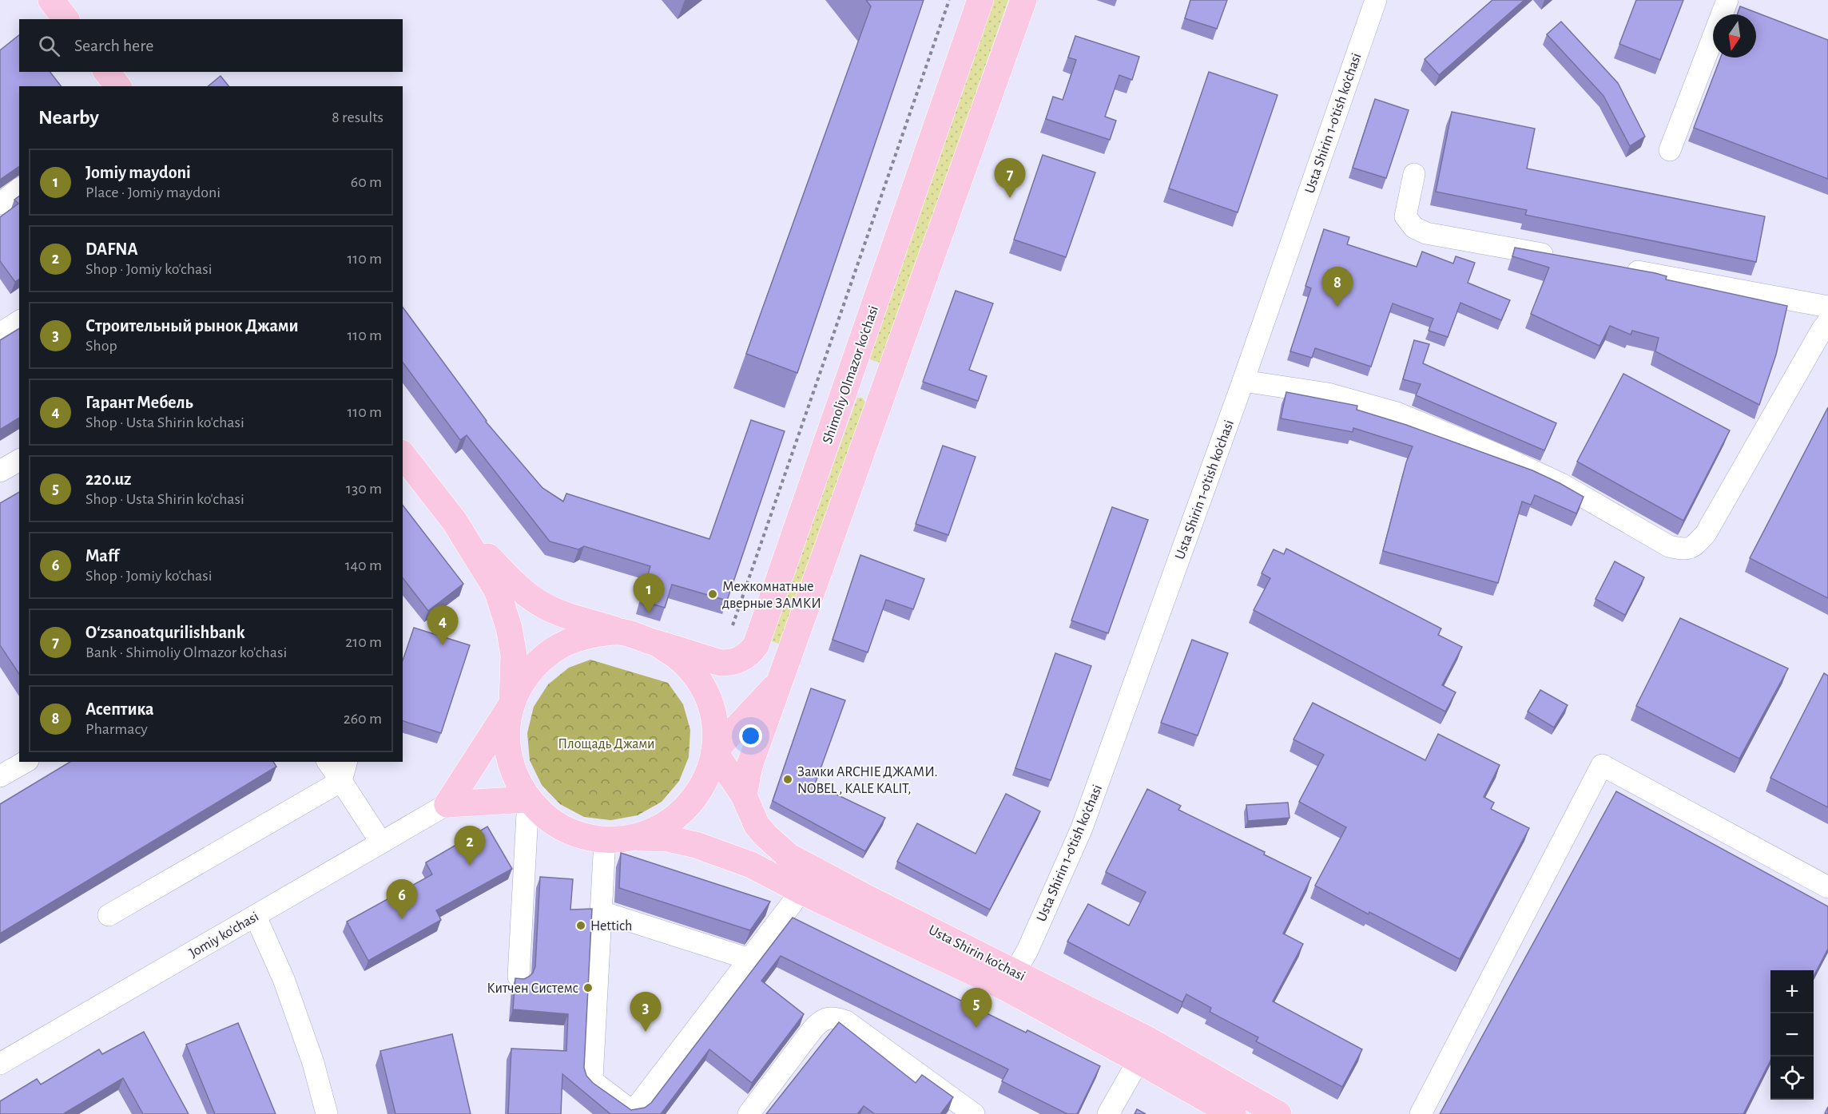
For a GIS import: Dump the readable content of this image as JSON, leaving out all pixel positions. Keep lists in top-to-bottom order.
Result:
{
  "streets": {
    "main road": ["Shimoliy Olmazor ko'chasi", "Usta Shirin ko'chasi"],
    "street": ["Usta Shirin 1-o'tish ko'chasi", "Jomiy ko'chasi"]
  },
  "crossings": [
    ["Usta Shirin 1-o'tish ko'chasi", "Usta Shirin ko'chasi"]
  ],
  "parks": ["Площадь Джами"],
  "places": [
    "Межкомнатные дверные ЗАМКИ",
    "Замки ARCHIE ДЖАМИ. NOBEL , KALE KALIT,",
    "Hettich",
    "Китчен Системс"
  ],
  "north": "bottom",
  "page": {
    "search": "Search here",
    "heading": ["Nearby", "8 results"],
    "list": [
      {
        "mark": "1",
        "name": "Jomiy maydoni",
        "note": "Place · Jomiy maydoni",
        "value": "60 m"
      },
      {
        "mark": "2",
        "name": "DAFNA",
        "note": "Shop · Jomiy ko'chasi",
        "value": "110 m"
      },
      {
        "mark": "3",
        "name": "Строительный рынок Джами",
        "note": "Shop",
        "value": "110 m"
      },
      {
        "mark": "4",
        "name": "Гарант Мебель",
        "note": "Shop · Usta Shirin ko'chasi",
        "value": "110 m"
      },
      {
        "mark": "5",
        "name": "220.uz",
        "note": "Shop · Usta Shirin ko'chasi",
        "value": "130 m"
      },
      {
        "mark": "6",
        "name": "Maff",
        "note": "Shop · Jomiy ko'chasi",
        "value": "140 m"
      },
      {
        "mark": "7",
        "name": "Oʻzsanoatqurilishbank",
        "note": "Bank · Shimoliy Olmazor ko'chasi",
        "value": "210 m"
      },
      {
        "mark": "8",
        "name": "Асептика",
        "note": "Pharmacy",
        "value": "260 m"
      }
    ],
    "pins": [
      "7",
      "8",
      "1",
      "4",
      "2",
      "6",
      "5",
      "3"
    ],
    "map_buttons": ["+", "−"]
  }
}
